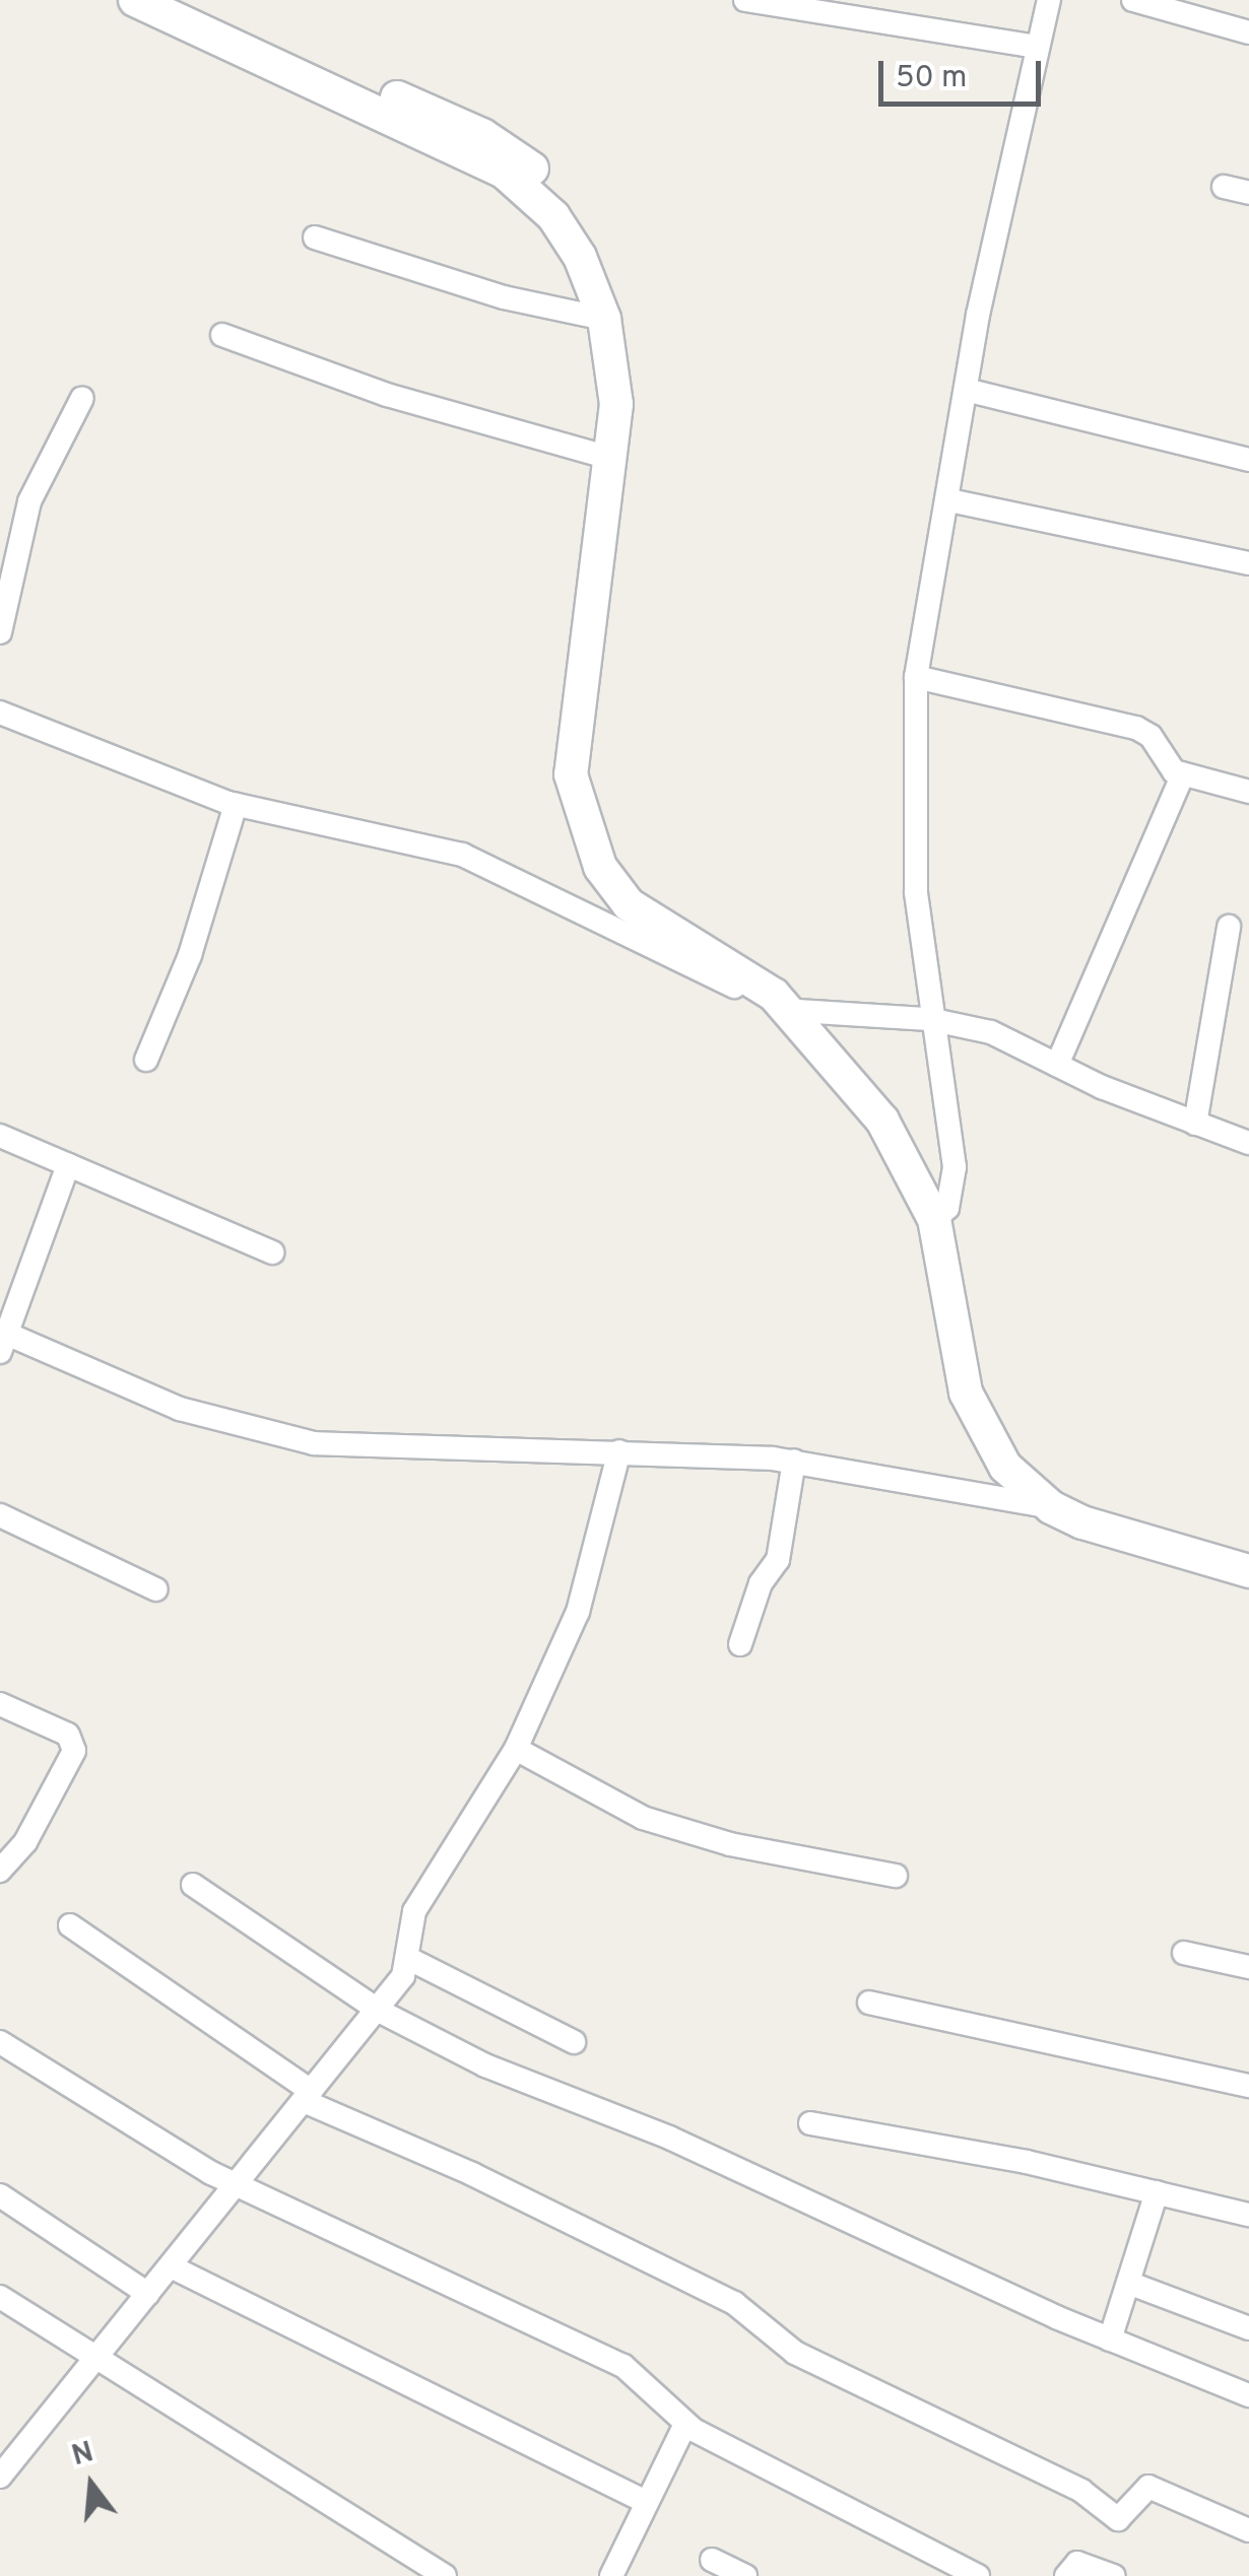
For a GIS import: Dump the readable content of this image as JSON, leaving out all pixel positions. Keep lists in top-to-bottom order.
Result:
{
  "scale_bar": "50 m",
  "north": "top"
}
